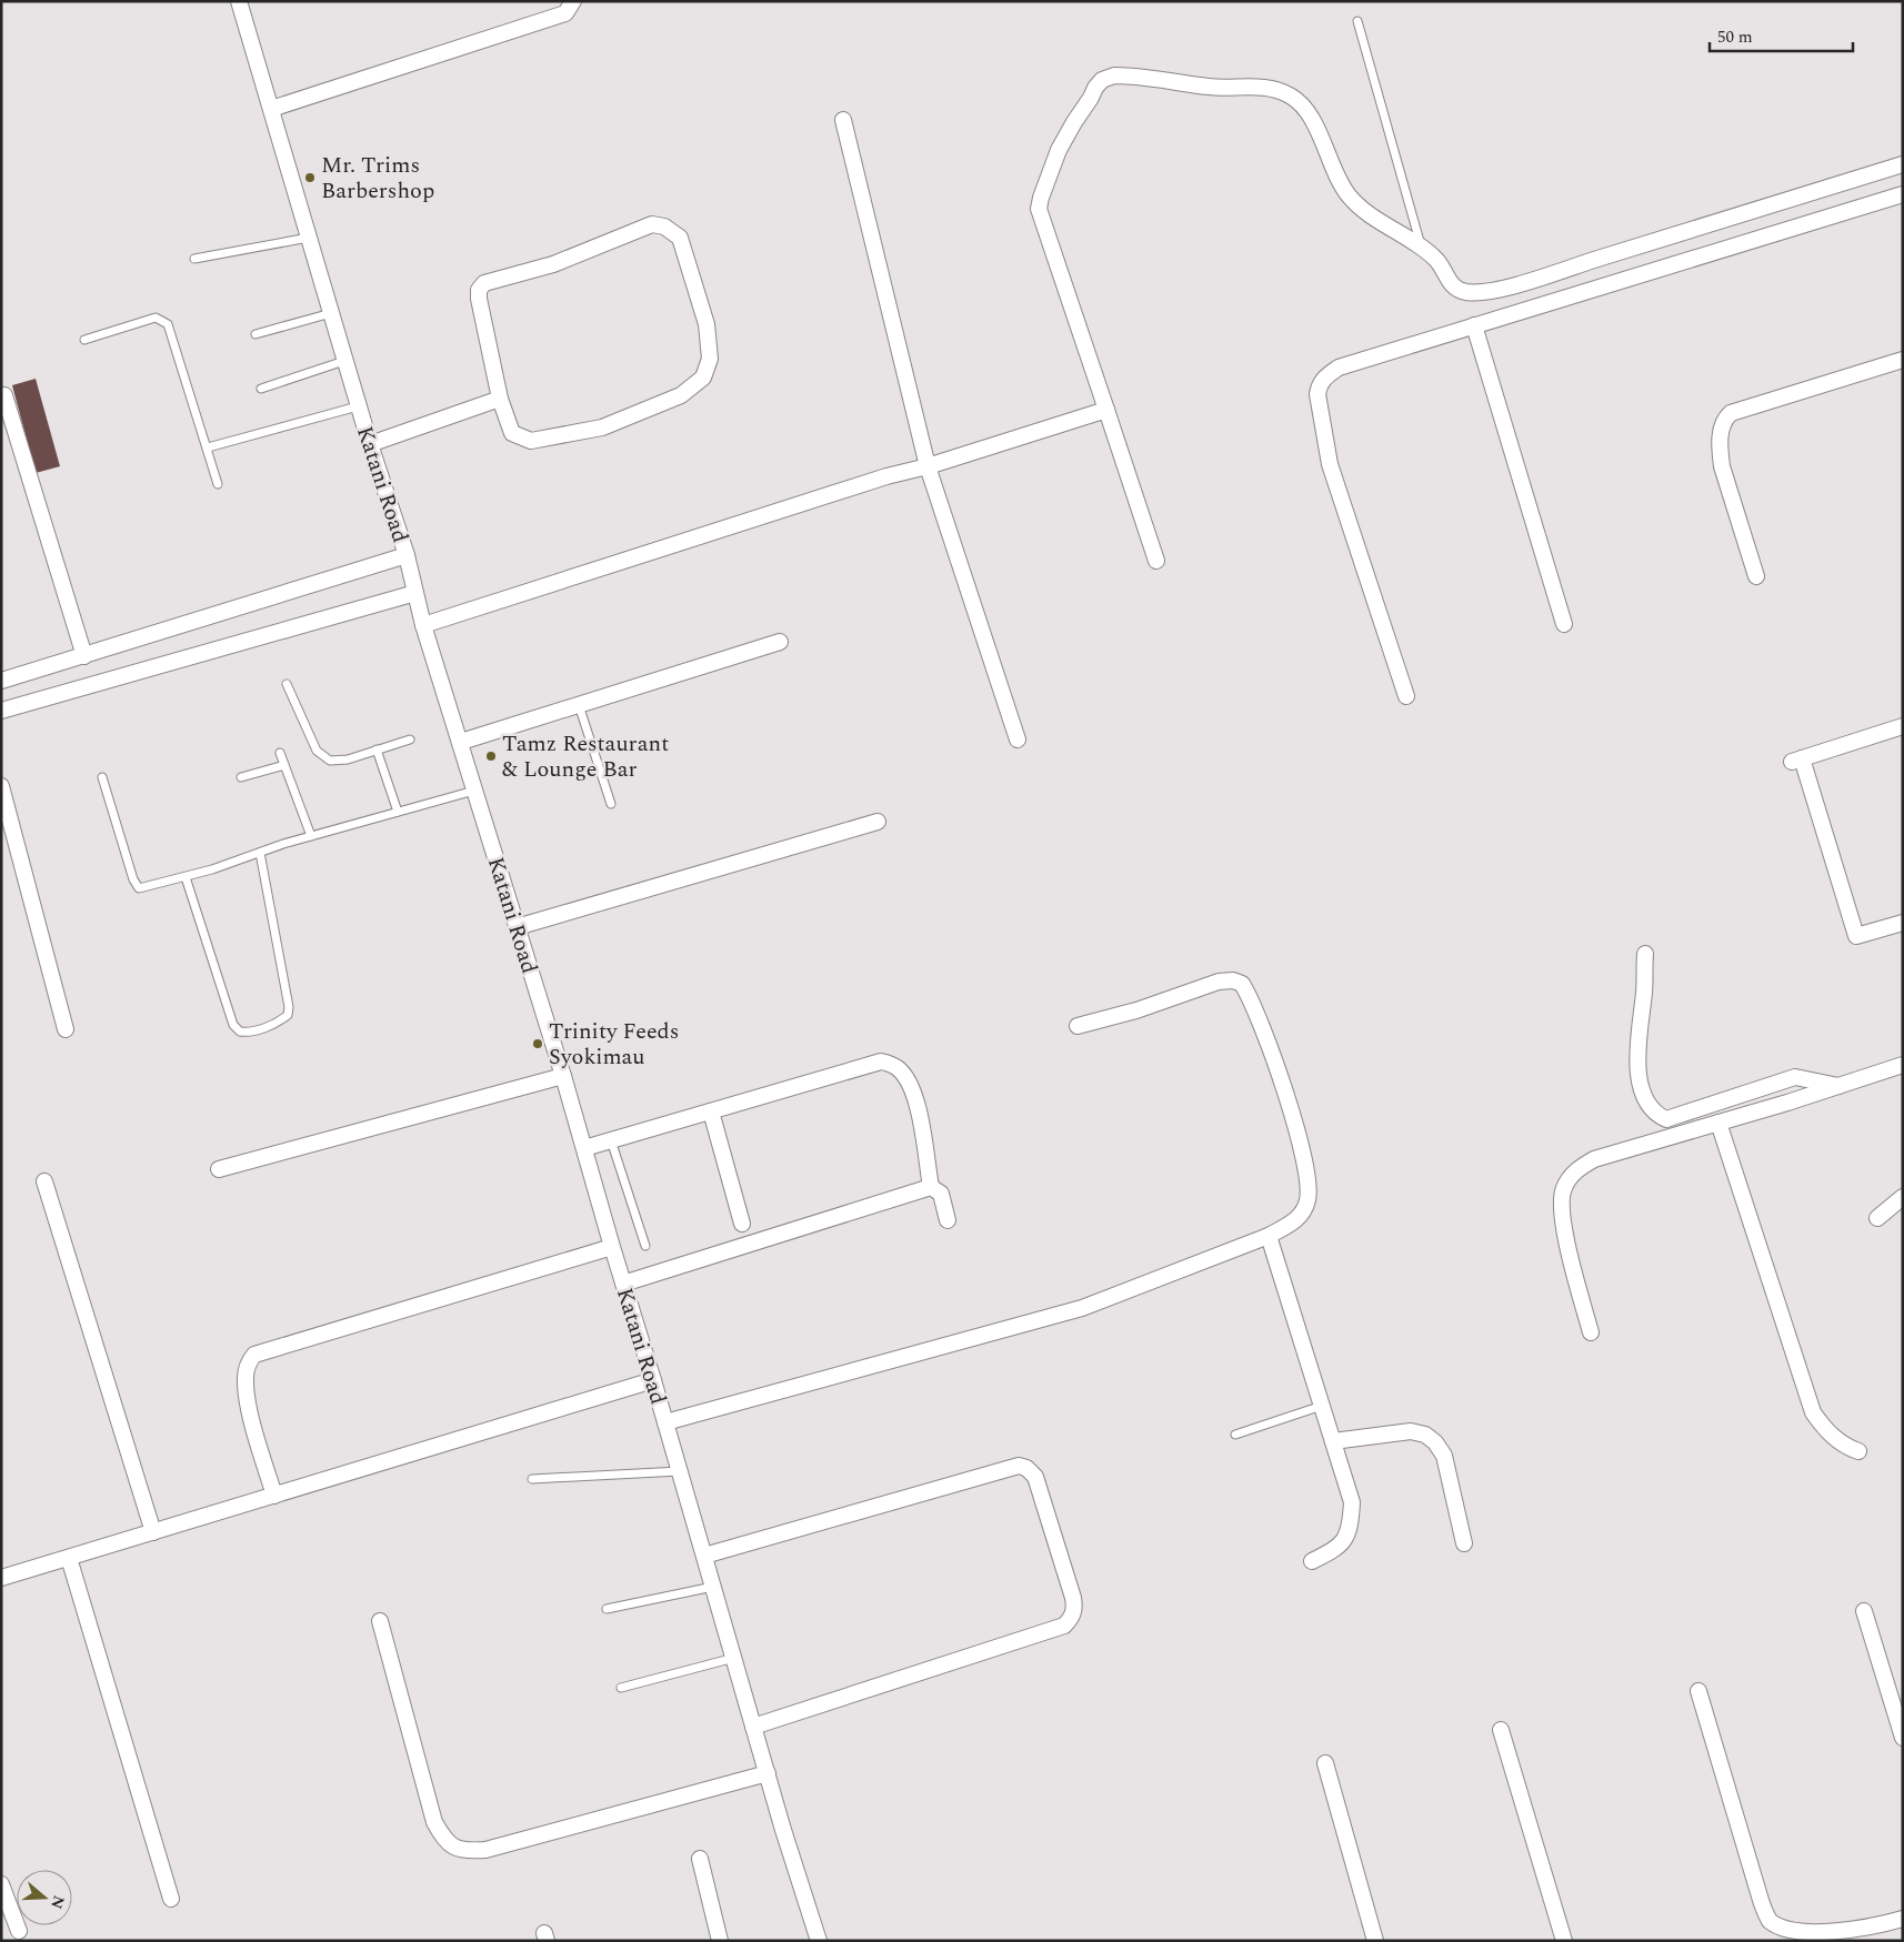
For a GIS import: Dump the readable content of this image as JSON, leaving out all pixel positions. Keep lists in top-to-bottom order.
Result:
{
  "streets": {
    "street": ["Katani Road"]
  },
  "places": ["Mr. Trims Barbershop", "Tamz Restaurant & Lounge Bar", "Trinity Feeds Syokimau"],
  "scale_bar": "50 m",
  "north": "right"
}
